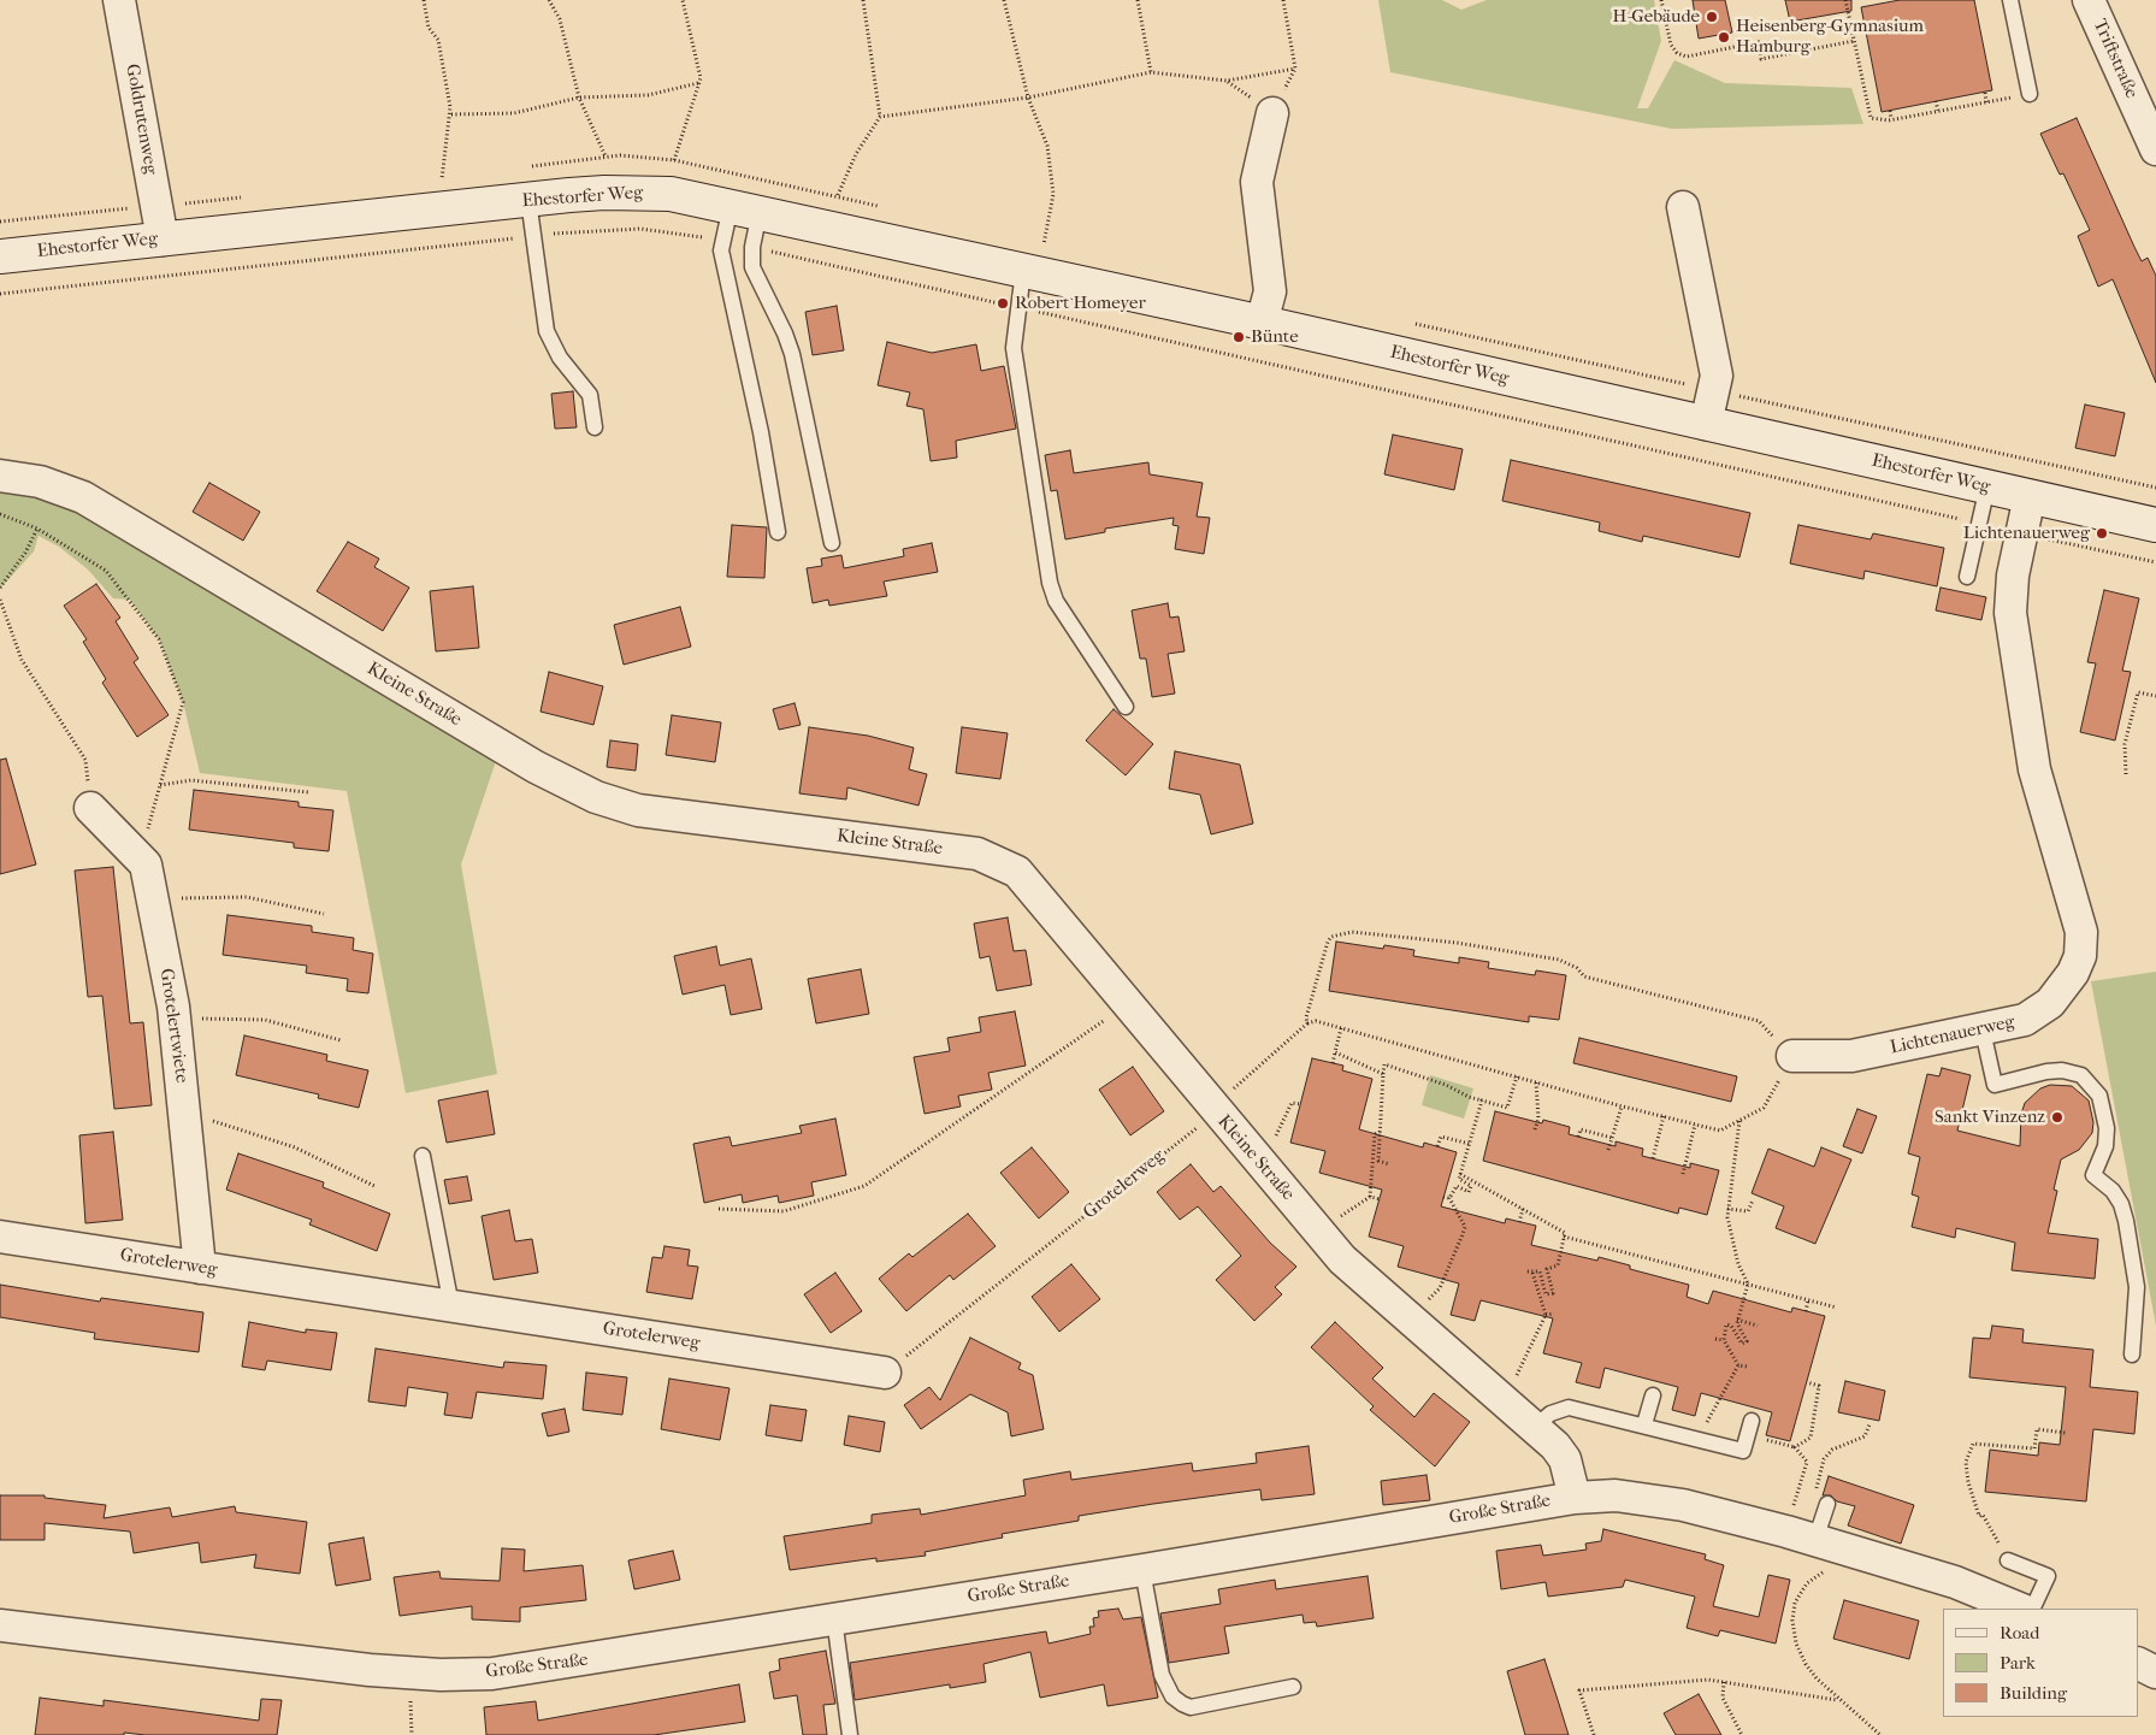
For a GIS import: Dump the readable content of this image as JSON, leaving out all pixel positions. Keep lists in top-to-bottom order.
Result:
{
  "streets": {
    "main road": ["Ehestorfer Weg"],
    "street": [
      "Triftstraße",
      "Goldrutenweg",
      "Kleine Straße",
      "Grotelertwiete",
      "Lichtenauerweg",
      "Grotelerweg",
      "Große Straße"
    ]
  },
  "crossings": [
    ["Goldrutenweg", "Ehestorfer Weg"],
    ["Ehestorfer Weg", "Lichtenauerweg"],
    ["Kleine Straße", "Grotelerweg"],
    ["Kleine Straße", "Große Straße"],
    ["Grotelertwiete", "Grotelerweg"]
  ],
  "places": [
    "H-Gebäude",
    "Heisenberg-Gymnasium Hamburg",
    "Robert Homeyer",
    "Bünte",
    "Lichtenauerweg",
    "Sankt Vinzenz"
  ],
  "legend": ["Road", "Park", "Building"]
}
